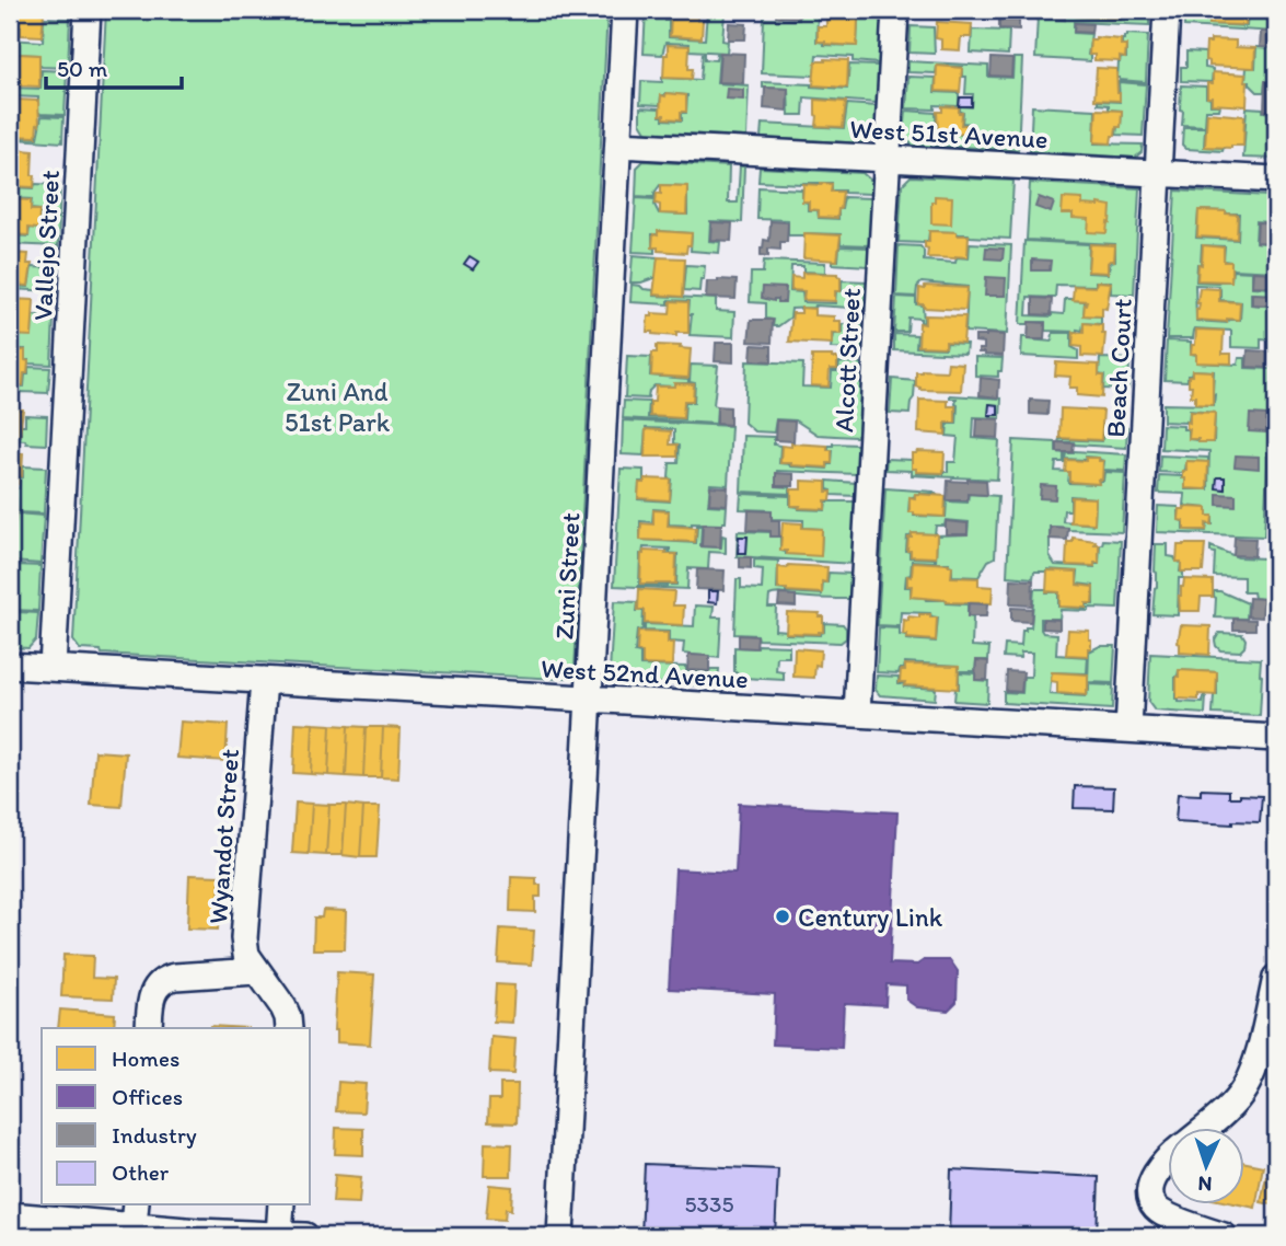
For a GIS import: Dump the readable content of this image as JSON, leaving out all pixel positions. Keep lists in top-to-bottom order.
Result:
{
  "streets": {
    "street": [
      "West 51st Avenue",
      "Vallejo Street",
      "Alcott Street",
      "Beach Court",
      "Zuni Street",
      "West 52nd Avenue",
      "Wyandot Street"
    ]
  },
  "crossings": [
    ["West 51st Avenue", "Alcott Street"],
    ["West 51st Avenue", "Beach Court"],
    ["West 51st Avenue", "Zuni Street"],
    ["Vallejo Street", "West 52nd Avenue"],
    ["Alcott Street", "West 52nd Avenue"],
    ["Beach Court", "West 52nd Avenue"],
    ["Zuni Street", "West 52nd Avenue"],
    ["West 52nd Avenue", "Wyandot Street"]
  ],
  "parks": ["Zuni And 51st Park"],
  "places": ["Century Link"],
  "house_numbers": ["5335"],
  "legend": [
    "Homes",
    "Offices",
    "Industry",
    "Other"
  ],
  "scale_bar": "50 m",
  "north": "bottom"
}
